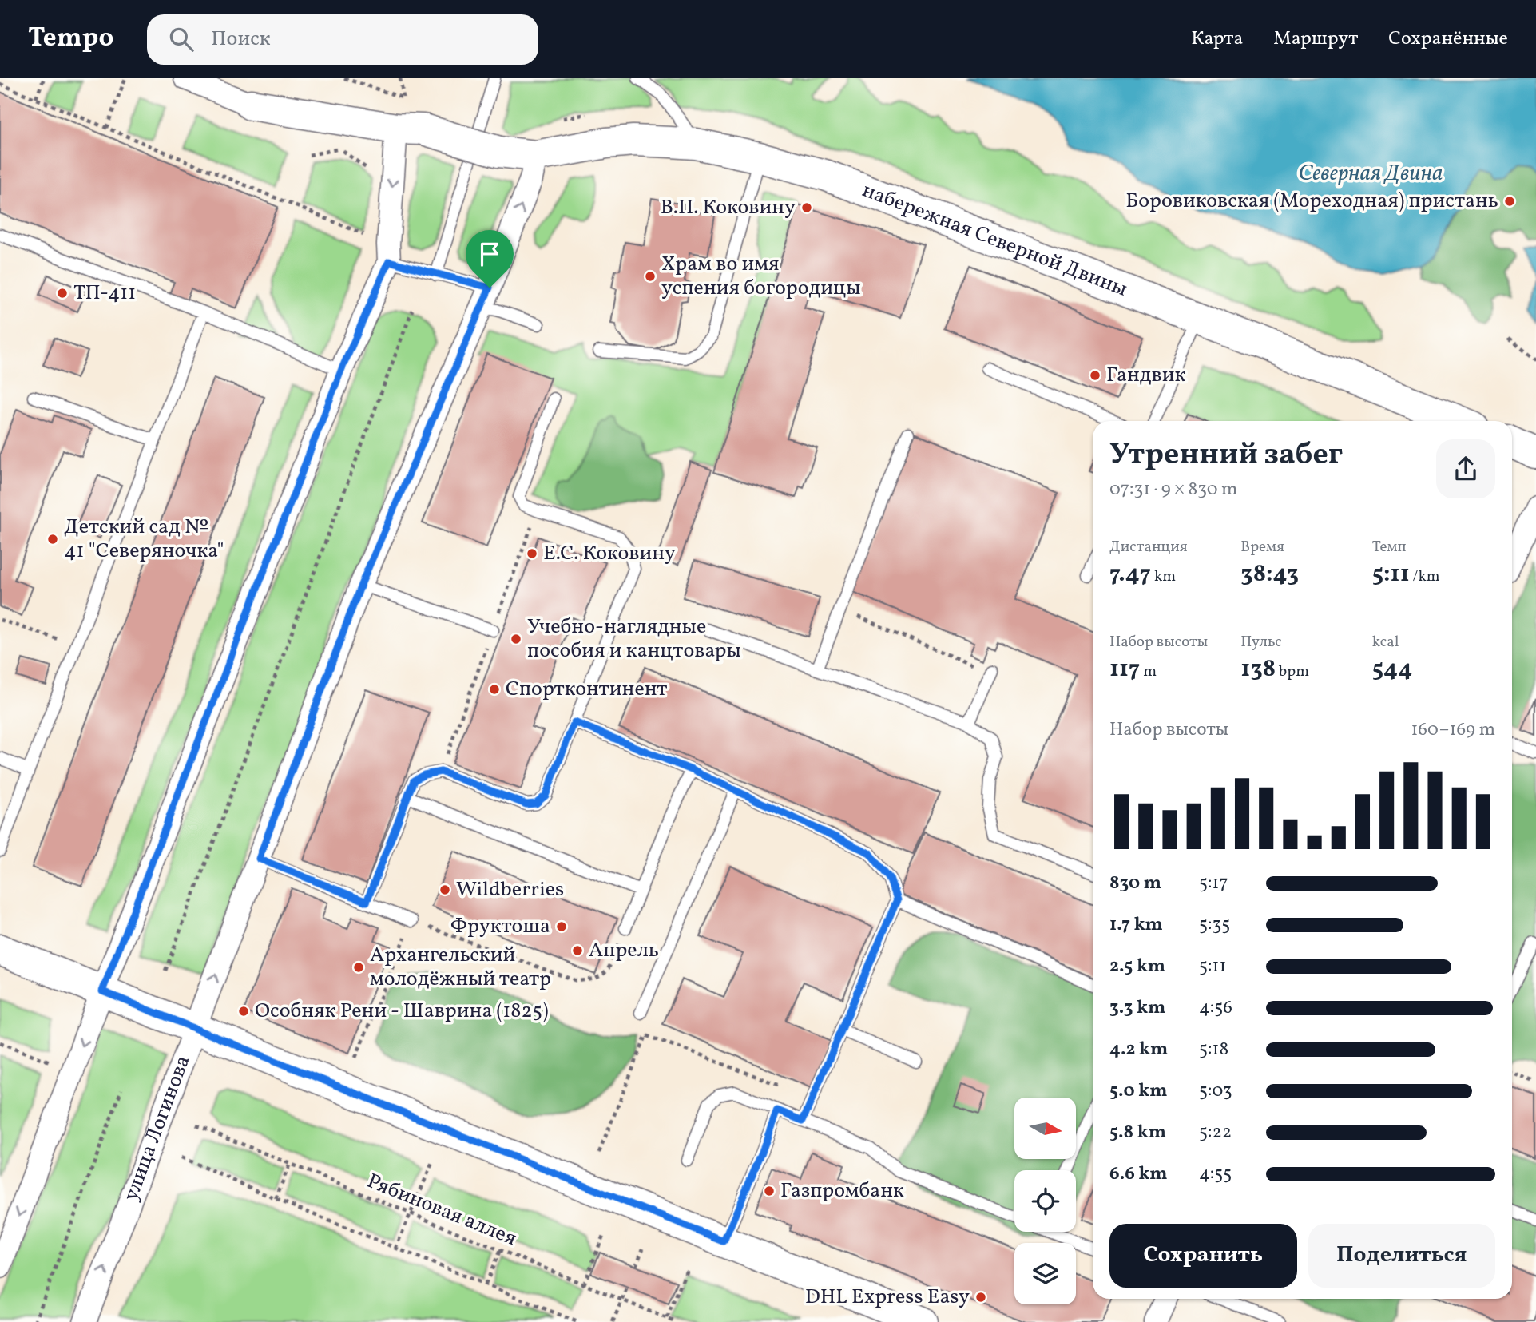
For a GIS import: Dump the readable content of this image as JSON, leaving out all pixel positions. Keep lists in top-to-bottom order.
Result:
{
  "streets": {
    "street": ["набережная Северной Двины", "улица Логинова"],
    "path": ["Рябиновая аллея"]
  },
  "crossings": [
    ["набережная Северной Двины", "улица Логинова"]
  ],
  "water": ["Северная Двина"],
  "places": [
    "Боровиковская (Мореходная) пристань",
    "В.П. Коковину",
    "Храм во имя успения богородицы",
    "ТП-411",
    "Гандвик",
    "Детский сад № 41 \"Северяночка\"",
    "Е.С. Коковину",
    "Учебно-наглядные пособия и канцтовары",
    "Спортконтинент",
    "Wildberries",
    "Фруктоша",
    "Апрель",
    "Архангельский молодёжный театр",
    "Особняк Рени - Шаврина (1825)",
    "Газпромбанк",
    "DHL Express Easy"
  ],
  "north": "right",
  "page": {
    "header": "Tempo",
    "search": "Поиск",
    "nav": ["Карта", "Маршрут", "Сохранённые"],
    "heading": ["Утренний забег", "07:31 · 9 × 830 m"],
    "stats": [
      ["Дистанция", "7.47 km"],
      ["Время", "38:43"],
      ["Темп", "5:11 /km"],
      ["Набор высоты", "117 m"],
      ["Пульс", "138 bpm"],
      ["kcal", "544"]
    ],
    "chart": ["Набор высоты", "160–169 m"],
    "list": [
      {
        "name": "830 m",
        "note": "5:17"
      },
      {
        "name": "1.7 km",
        "note": "5:35"
      },
      {
        "name": "2.5 km",
        "note": "5:11"
      },
      {
        "name": "3.3 km",
        "note": "4:56"
      },
      {
        "name": "4.2 km",
        "note": "5:18"
      },
      {
        "name": "5.0 km",
        "note": "5:03"
      },
      {
        "name": "5.8 km",
        "note": "5:22"
      },
      {
        "name": "6.6 km",
        "note": "4:55"
      }
    ],
    "buttons": ["Сохранить", "Поделиться"]
  }
}
